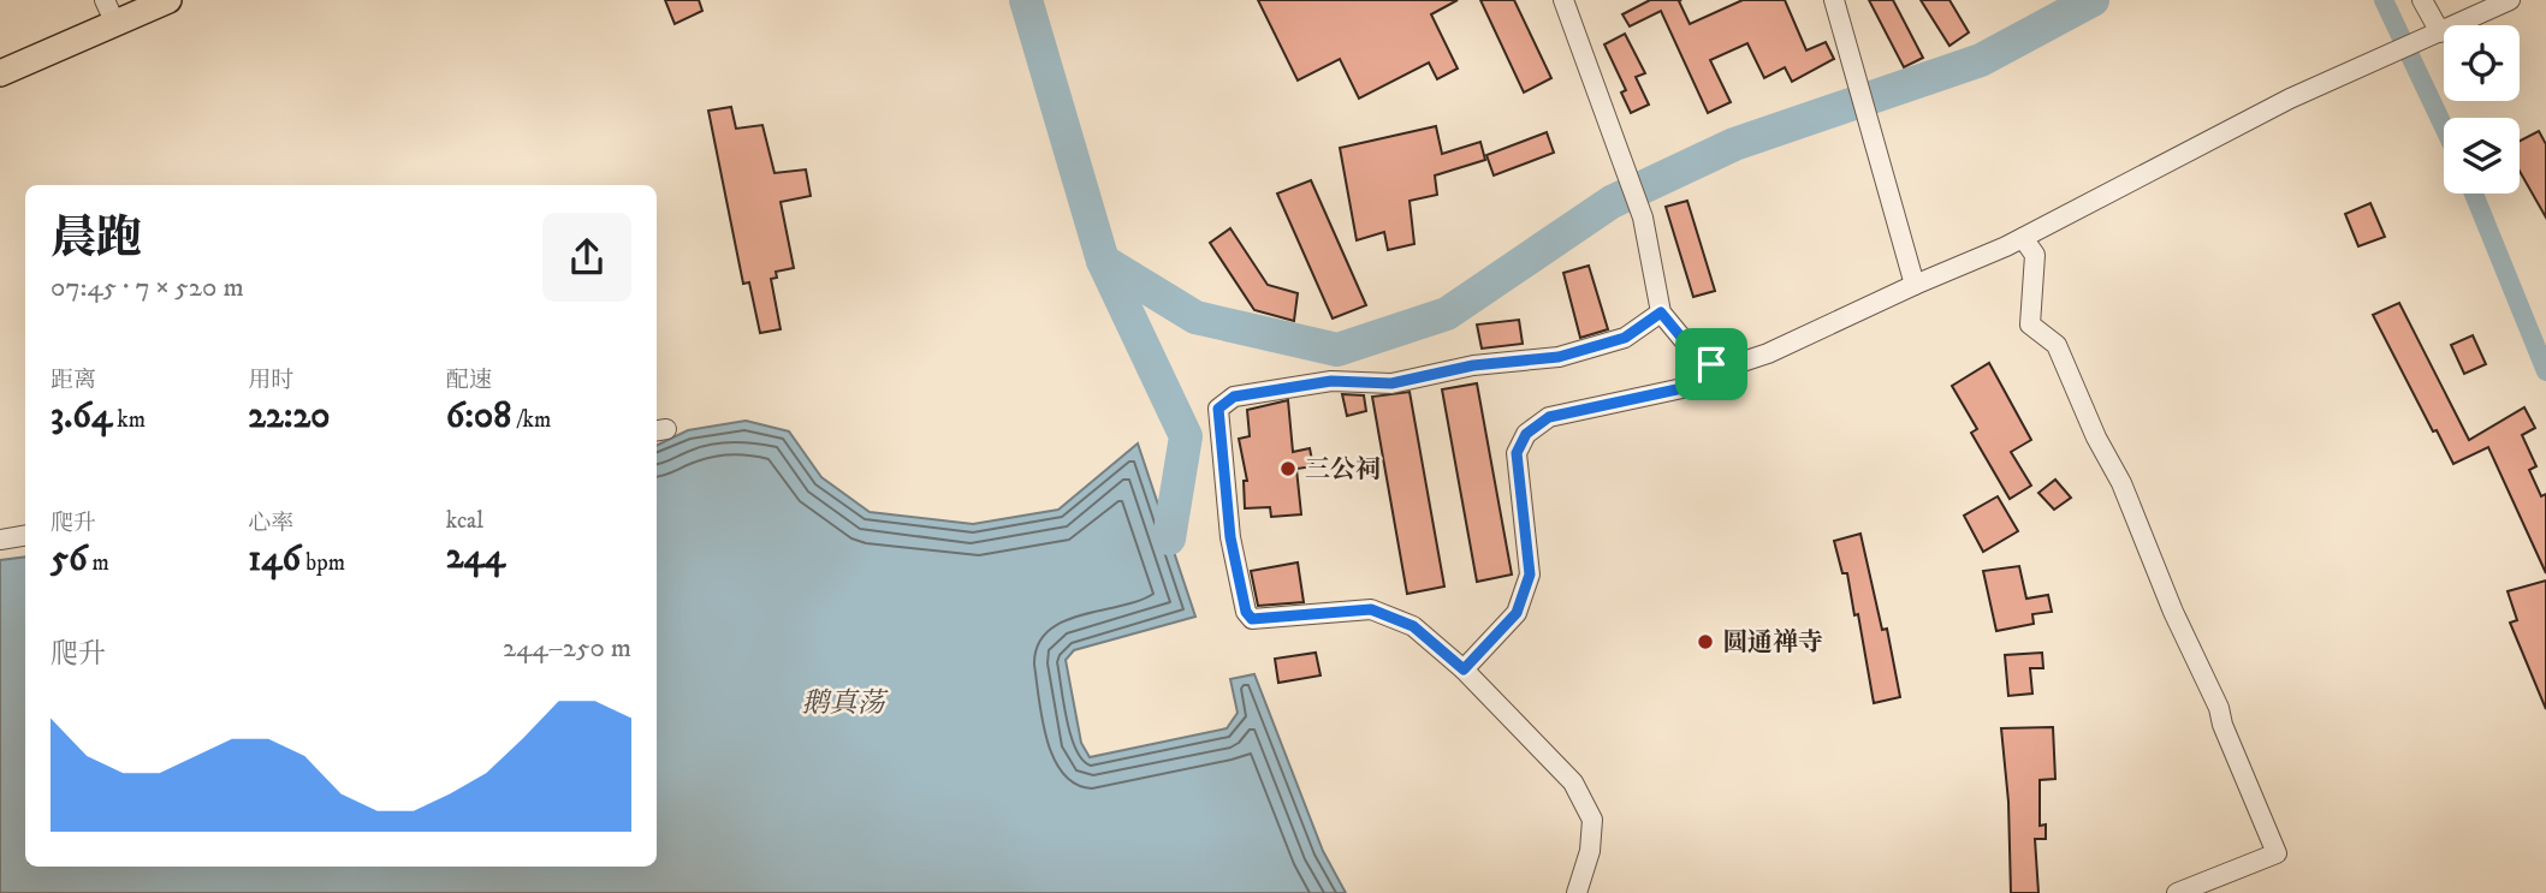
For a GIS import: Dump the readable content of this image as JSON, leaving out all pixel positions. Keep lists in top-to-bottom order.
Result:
{
  "water": ["鹅真荡"],
  "places": ["三公祠", "圆通禅寺"],
  "page": {
    "heading": ["晨跑", "07:45 · 7 × 520 m"],
    "stats": [
      ["距离", "3.64 km"],
      ["用时", "22:20"],
      ["配速", "6:08 /km"],
      ["爬升", "56 m"],
      ["心率", "146 bpm"],
      ["kcal", "244"]
    ],
    "chart": ["爬升", "244–250 m"]
  }
}
